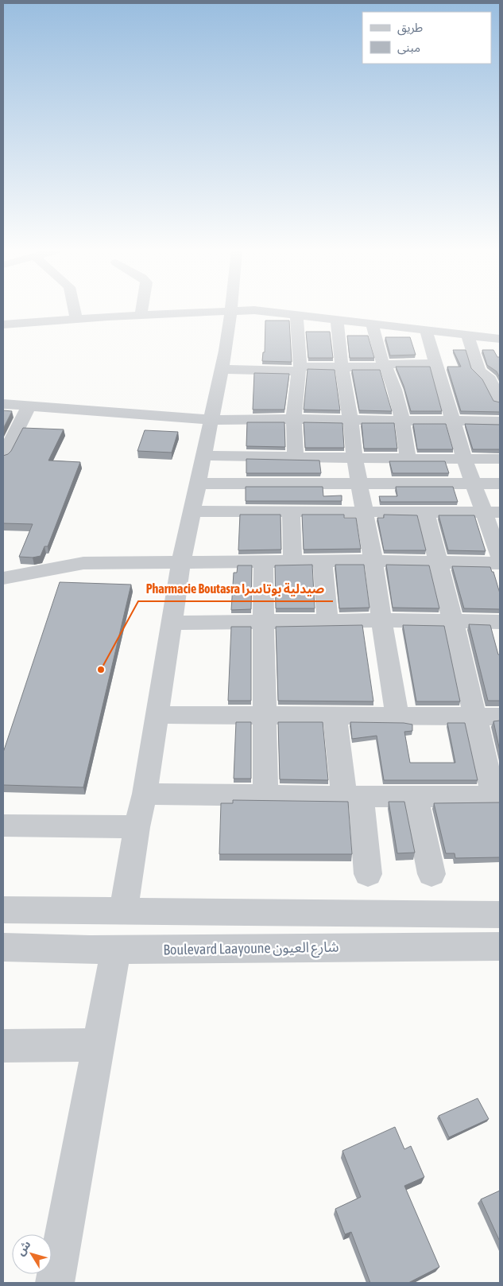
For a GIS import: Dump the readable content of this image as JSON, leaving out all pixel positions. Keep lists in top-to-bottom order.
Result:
{
  "streets": {
    "street": ["Boulevard Laayoune شارع العيون"]
  },
  "places": ["Pharmacie Boutasra صيدلية بوتاسرا"],
  "legend": ["طريق", "مبنى"],
  "north": "top left"
}
